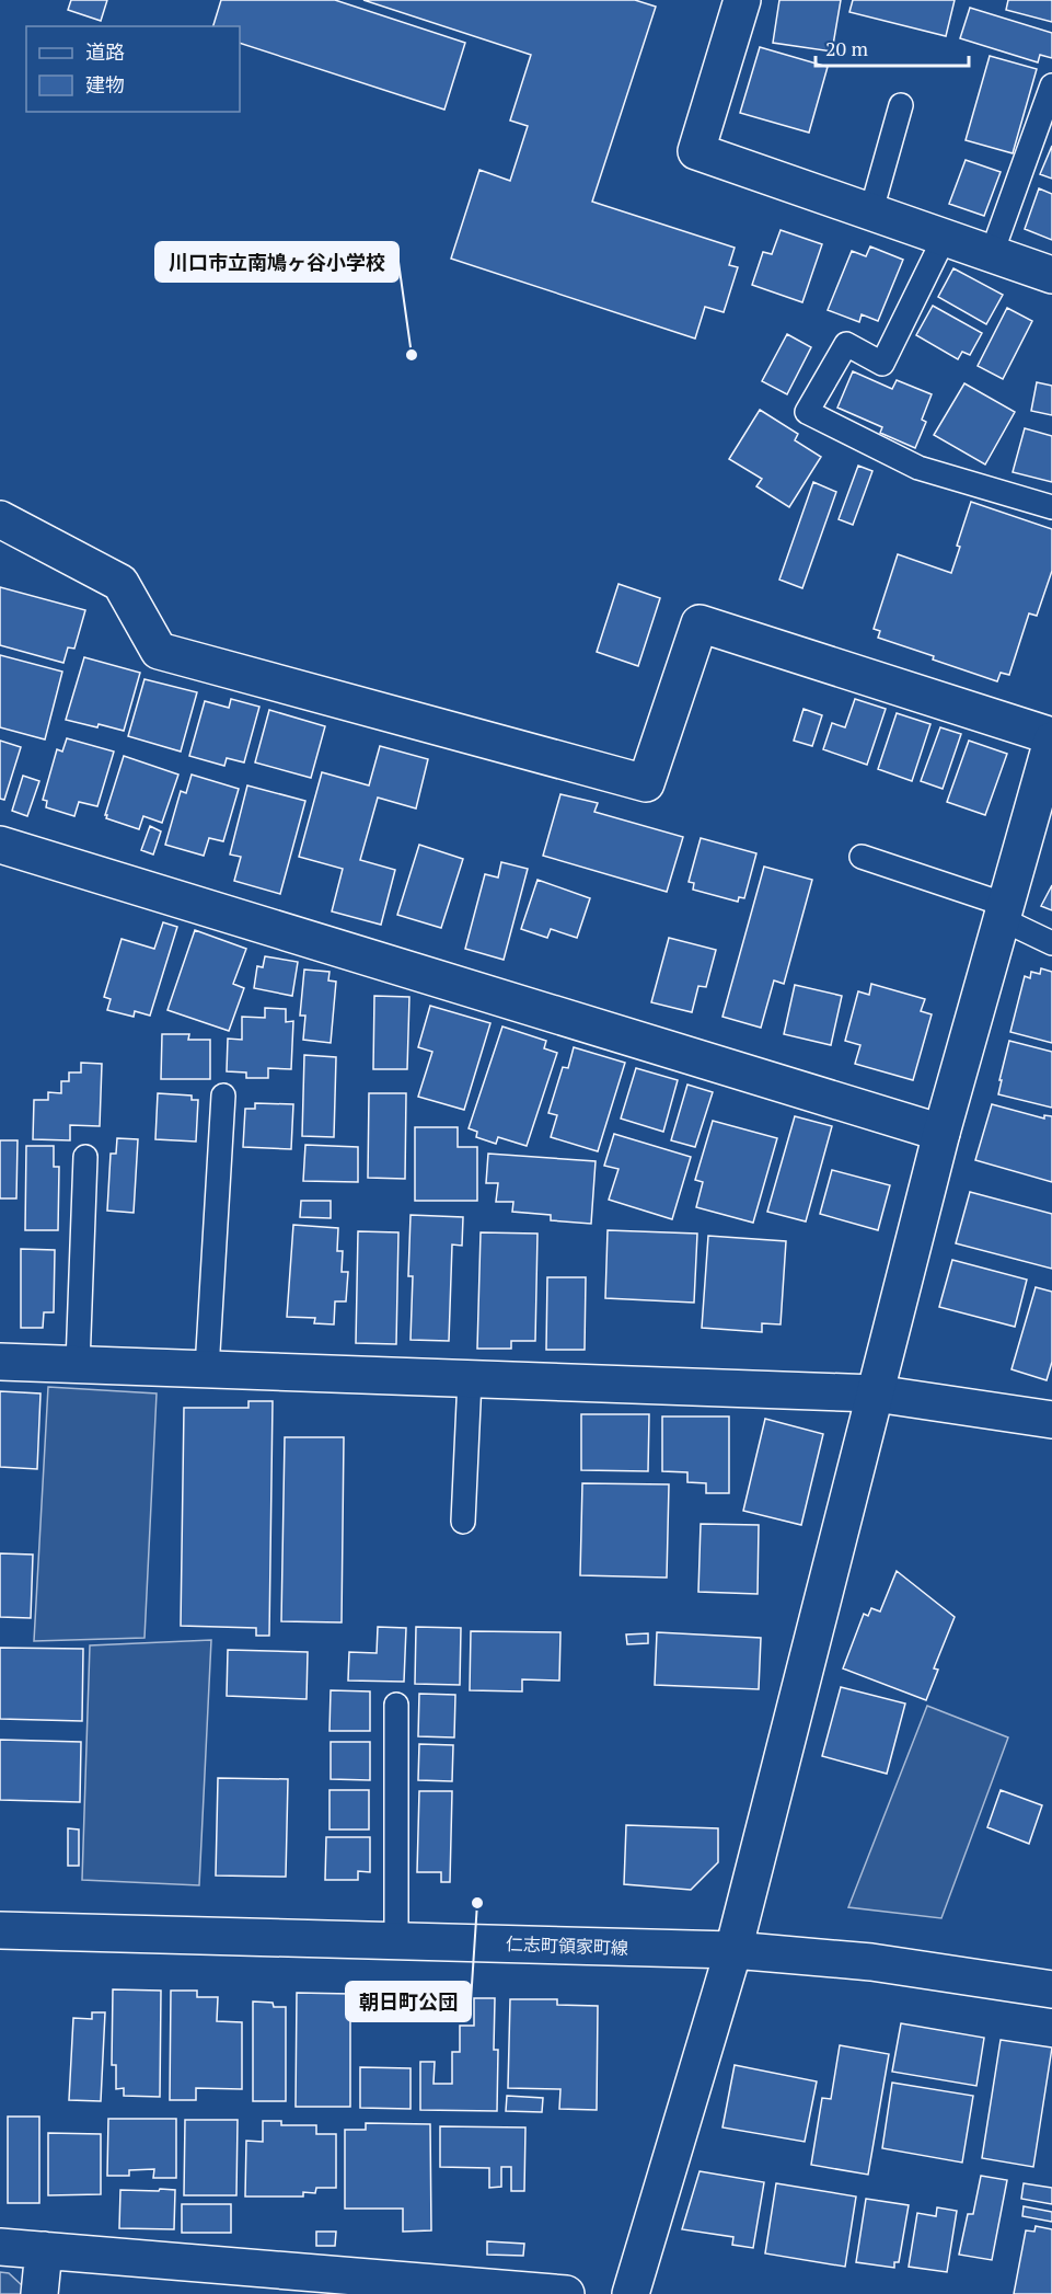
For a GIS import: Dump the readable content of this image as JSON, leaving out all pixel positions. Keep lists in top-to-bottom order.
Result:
{
  "streets": {
    "street": ["仁志町領家町線"]
  },
  "places": ["川口市立南鳩ヶ谷小学校", "朝日町公団"],
  "legend": ["道路", "建物"],
  "scale_bar": "20 m"
}
